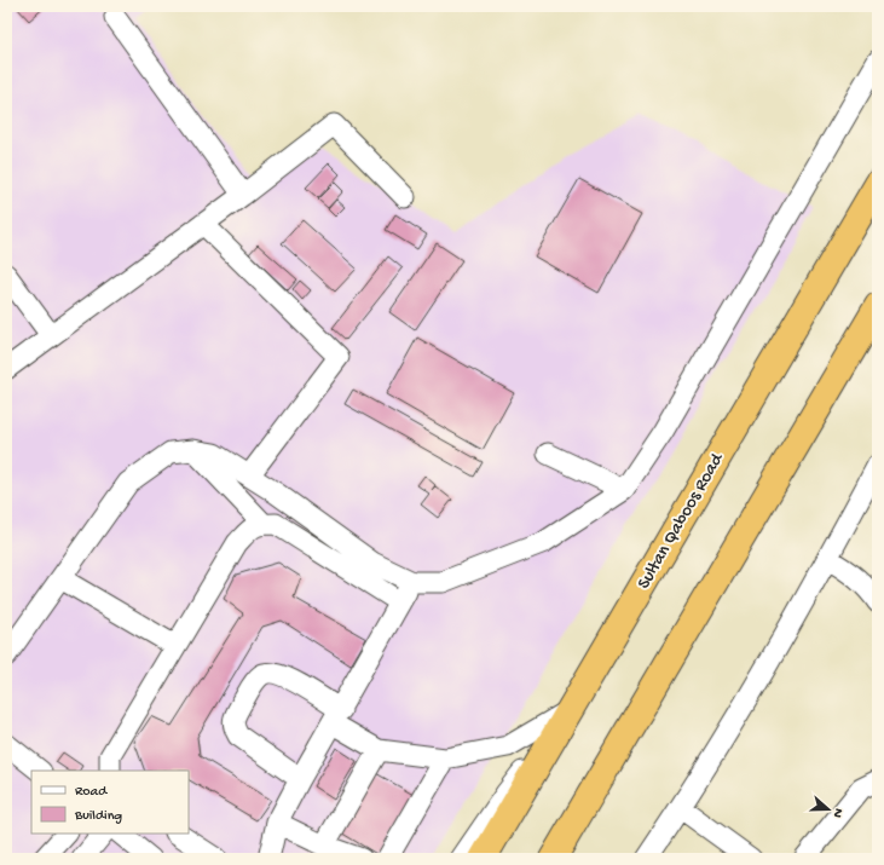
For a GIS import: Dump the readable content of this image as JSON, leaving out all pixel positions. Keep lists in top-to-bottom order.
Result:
{
  "streets": {
    "highway": ["Sultan Qaboos Road"]
  },
  "legend": ["Road", "Building"],
  "north": "right"
}
